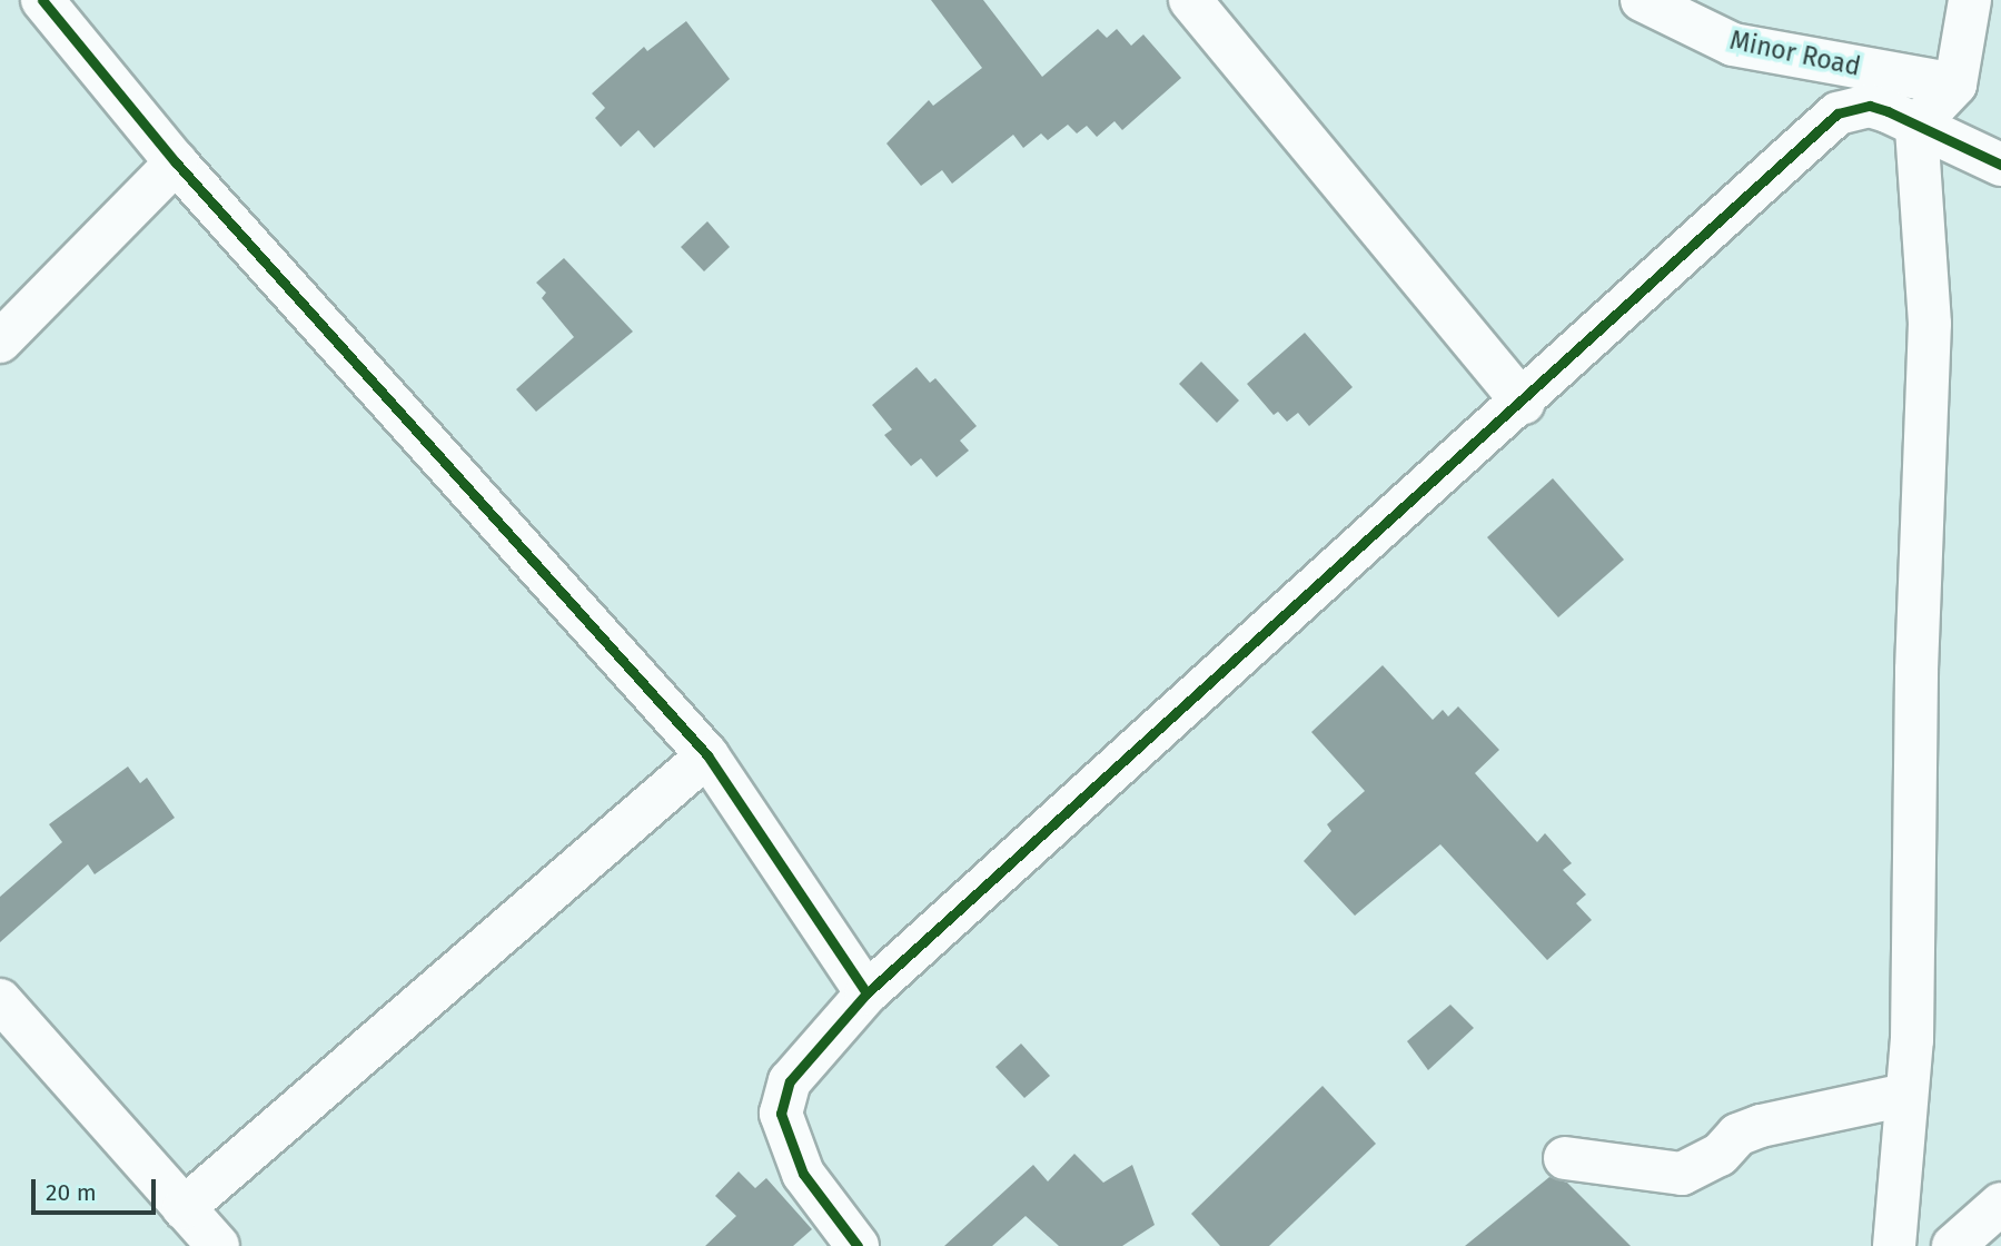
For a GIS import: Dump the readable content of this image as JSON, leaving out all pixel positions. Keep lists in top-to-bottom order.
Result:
{
  "streets": {
    "street": ["Minor Road"]
  },
  "scale_bar": "20 m"
}
